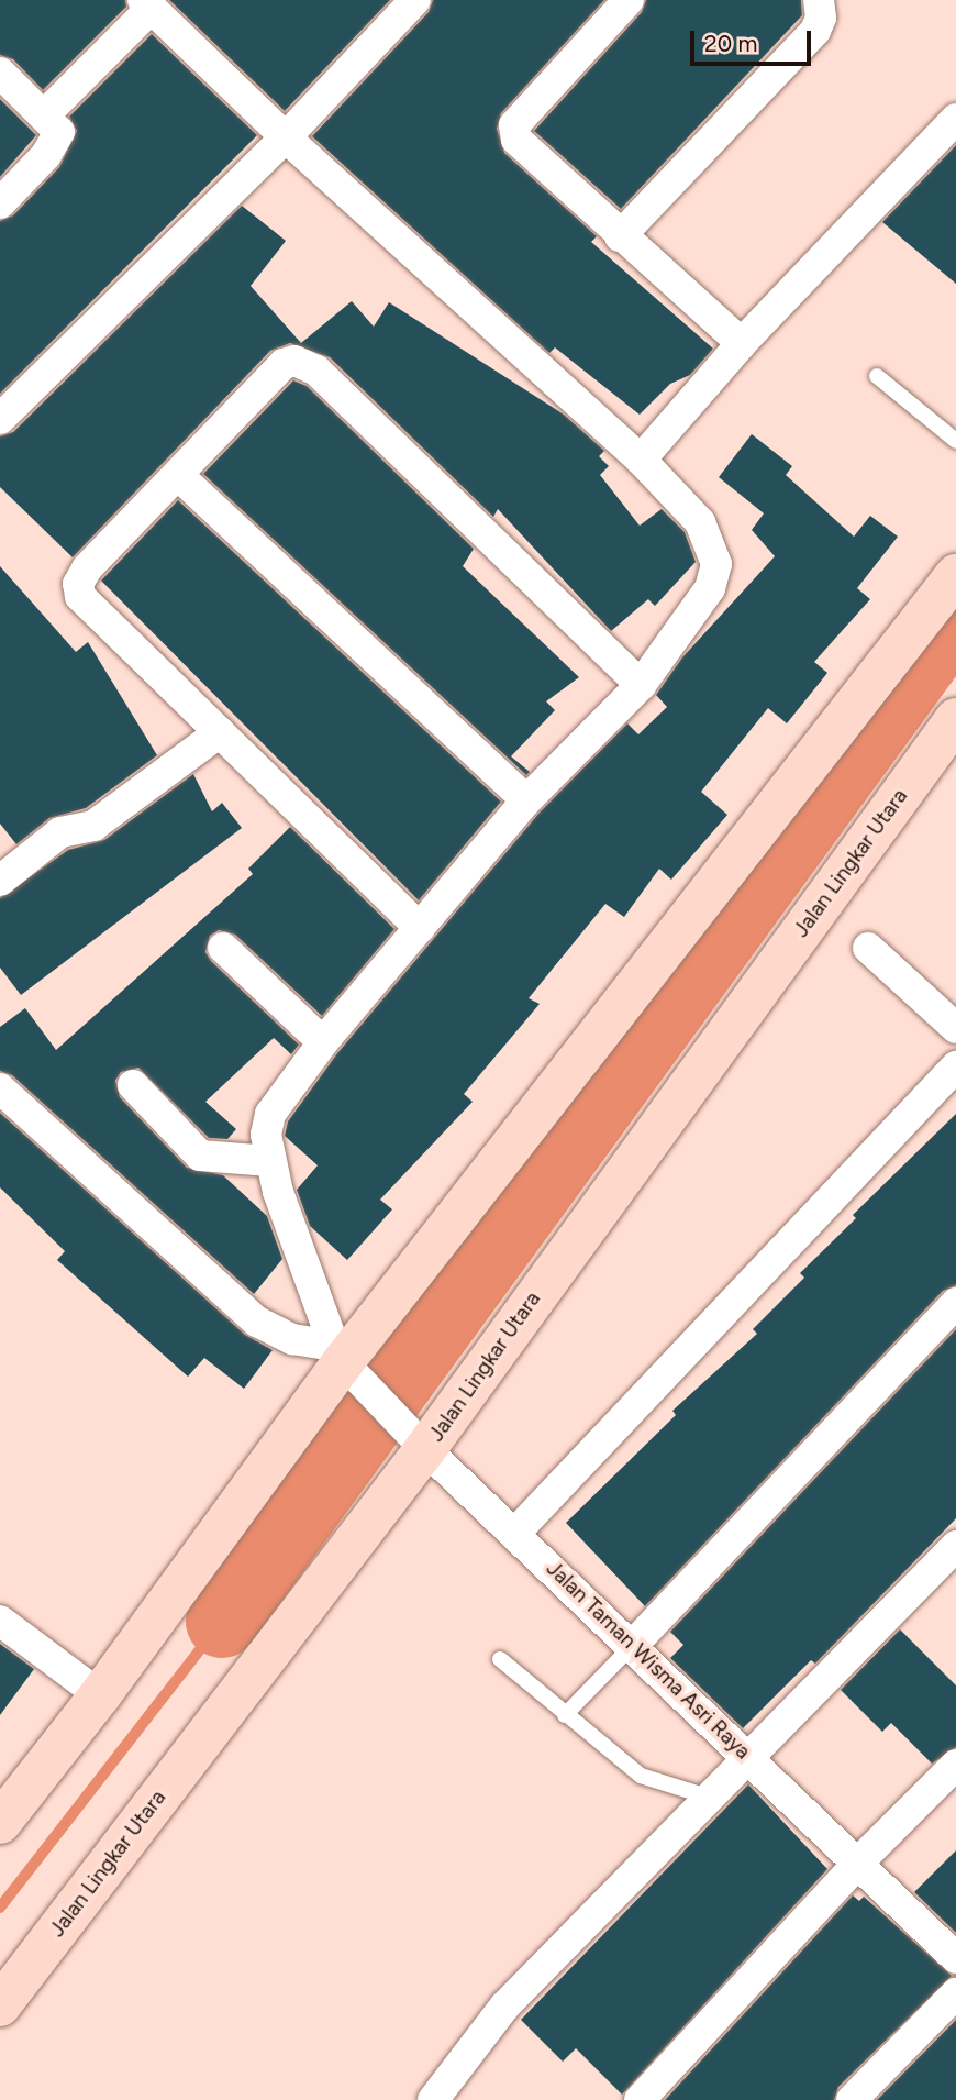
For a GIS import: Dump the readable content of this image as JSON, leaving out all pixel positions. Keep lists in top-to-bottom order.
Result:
{
  "streets": {
    "main road": ["Jalan Lingkar Utara"],
    "street": ["Jalan Taman Wisma Asri Raya"]
  },
  "crossings": [
    ["Jalan Lingkar Utara", "Jalan Taman Wisma Asri Raya"]
  ],
  "scale_bar": "20 m"
}
